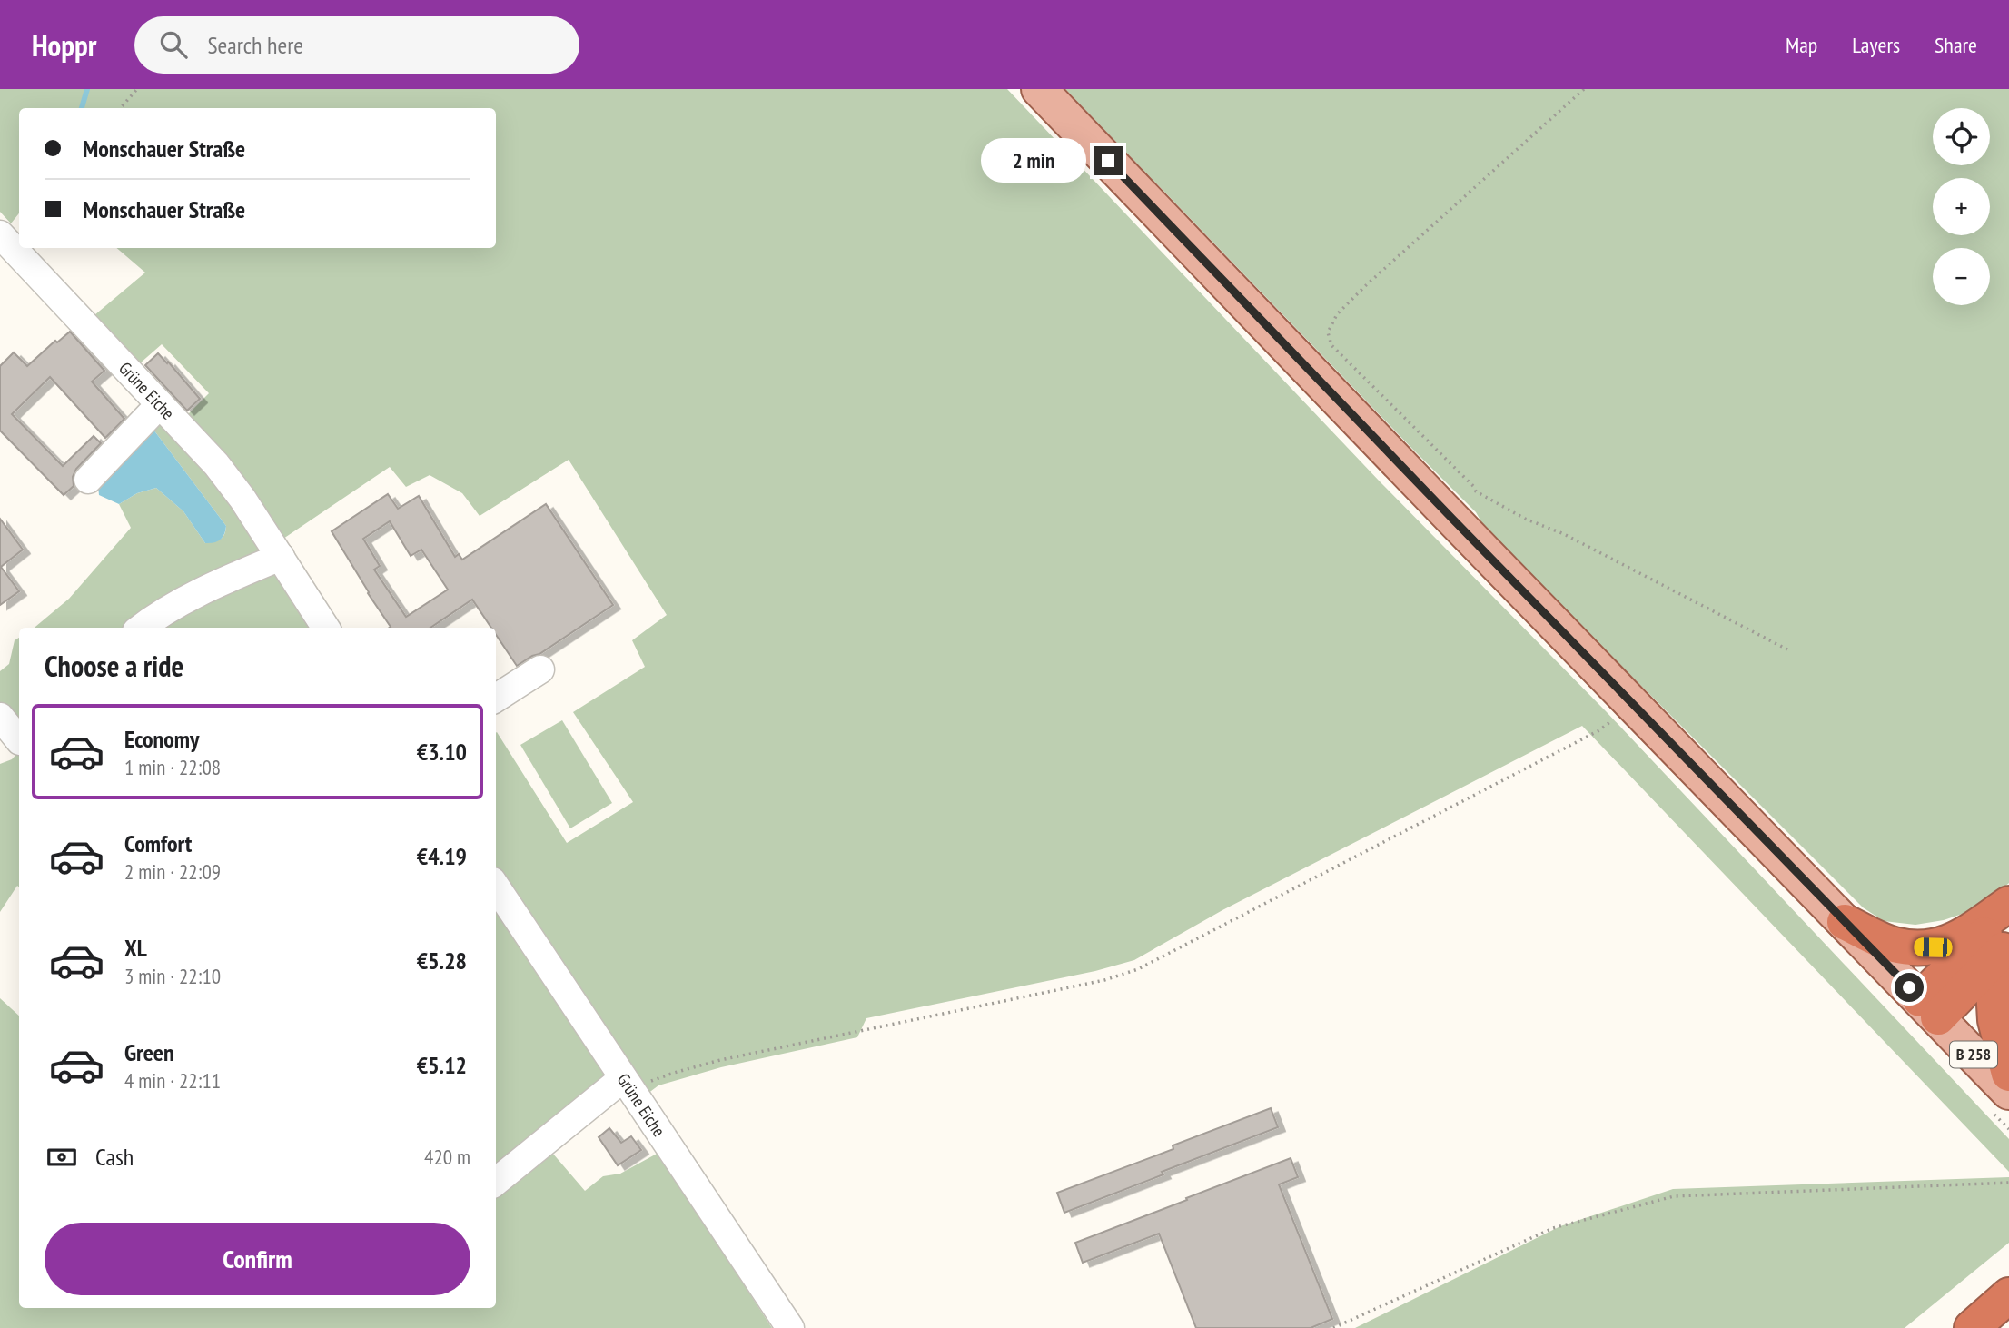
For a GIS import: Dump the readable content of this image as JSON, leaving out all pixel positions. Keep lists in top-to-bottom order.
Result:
{
  "streets": {
    "main road": ["B 258"],
    "street": ["Grüne Eiche"]
  },
  "page": {
    "header": "Hoppr",
    "search": "Search here",
    "nav": ["Map", "Layers", "Share"],
    "map_buttons": ["+", "−"],
    "banner": ["Monschauer Straße", "Monschauer Straße"],
    "bubble": "2 min",
    "heading": "Choose a ride",
    "list": [
      {
        "name": "Economy",
        "note": "1 min · 22:08",
        "value": "€3.10"
      },
      {
        "name": "Comfort",
        "note": "2 min · 22:09",
        "value": "€4.19"
      },
      {
        "name": "XL",
        "note": "3 min · 22:10",
        "value": "€5.28"
      },
      {
        "name": "Green",
        "note": "4 min · 22:11",
        "value": "€5.12"
      }
    ],
    "pay": ["Cash", "420 m"],
    "buttons": "Confirm"
  }
}
